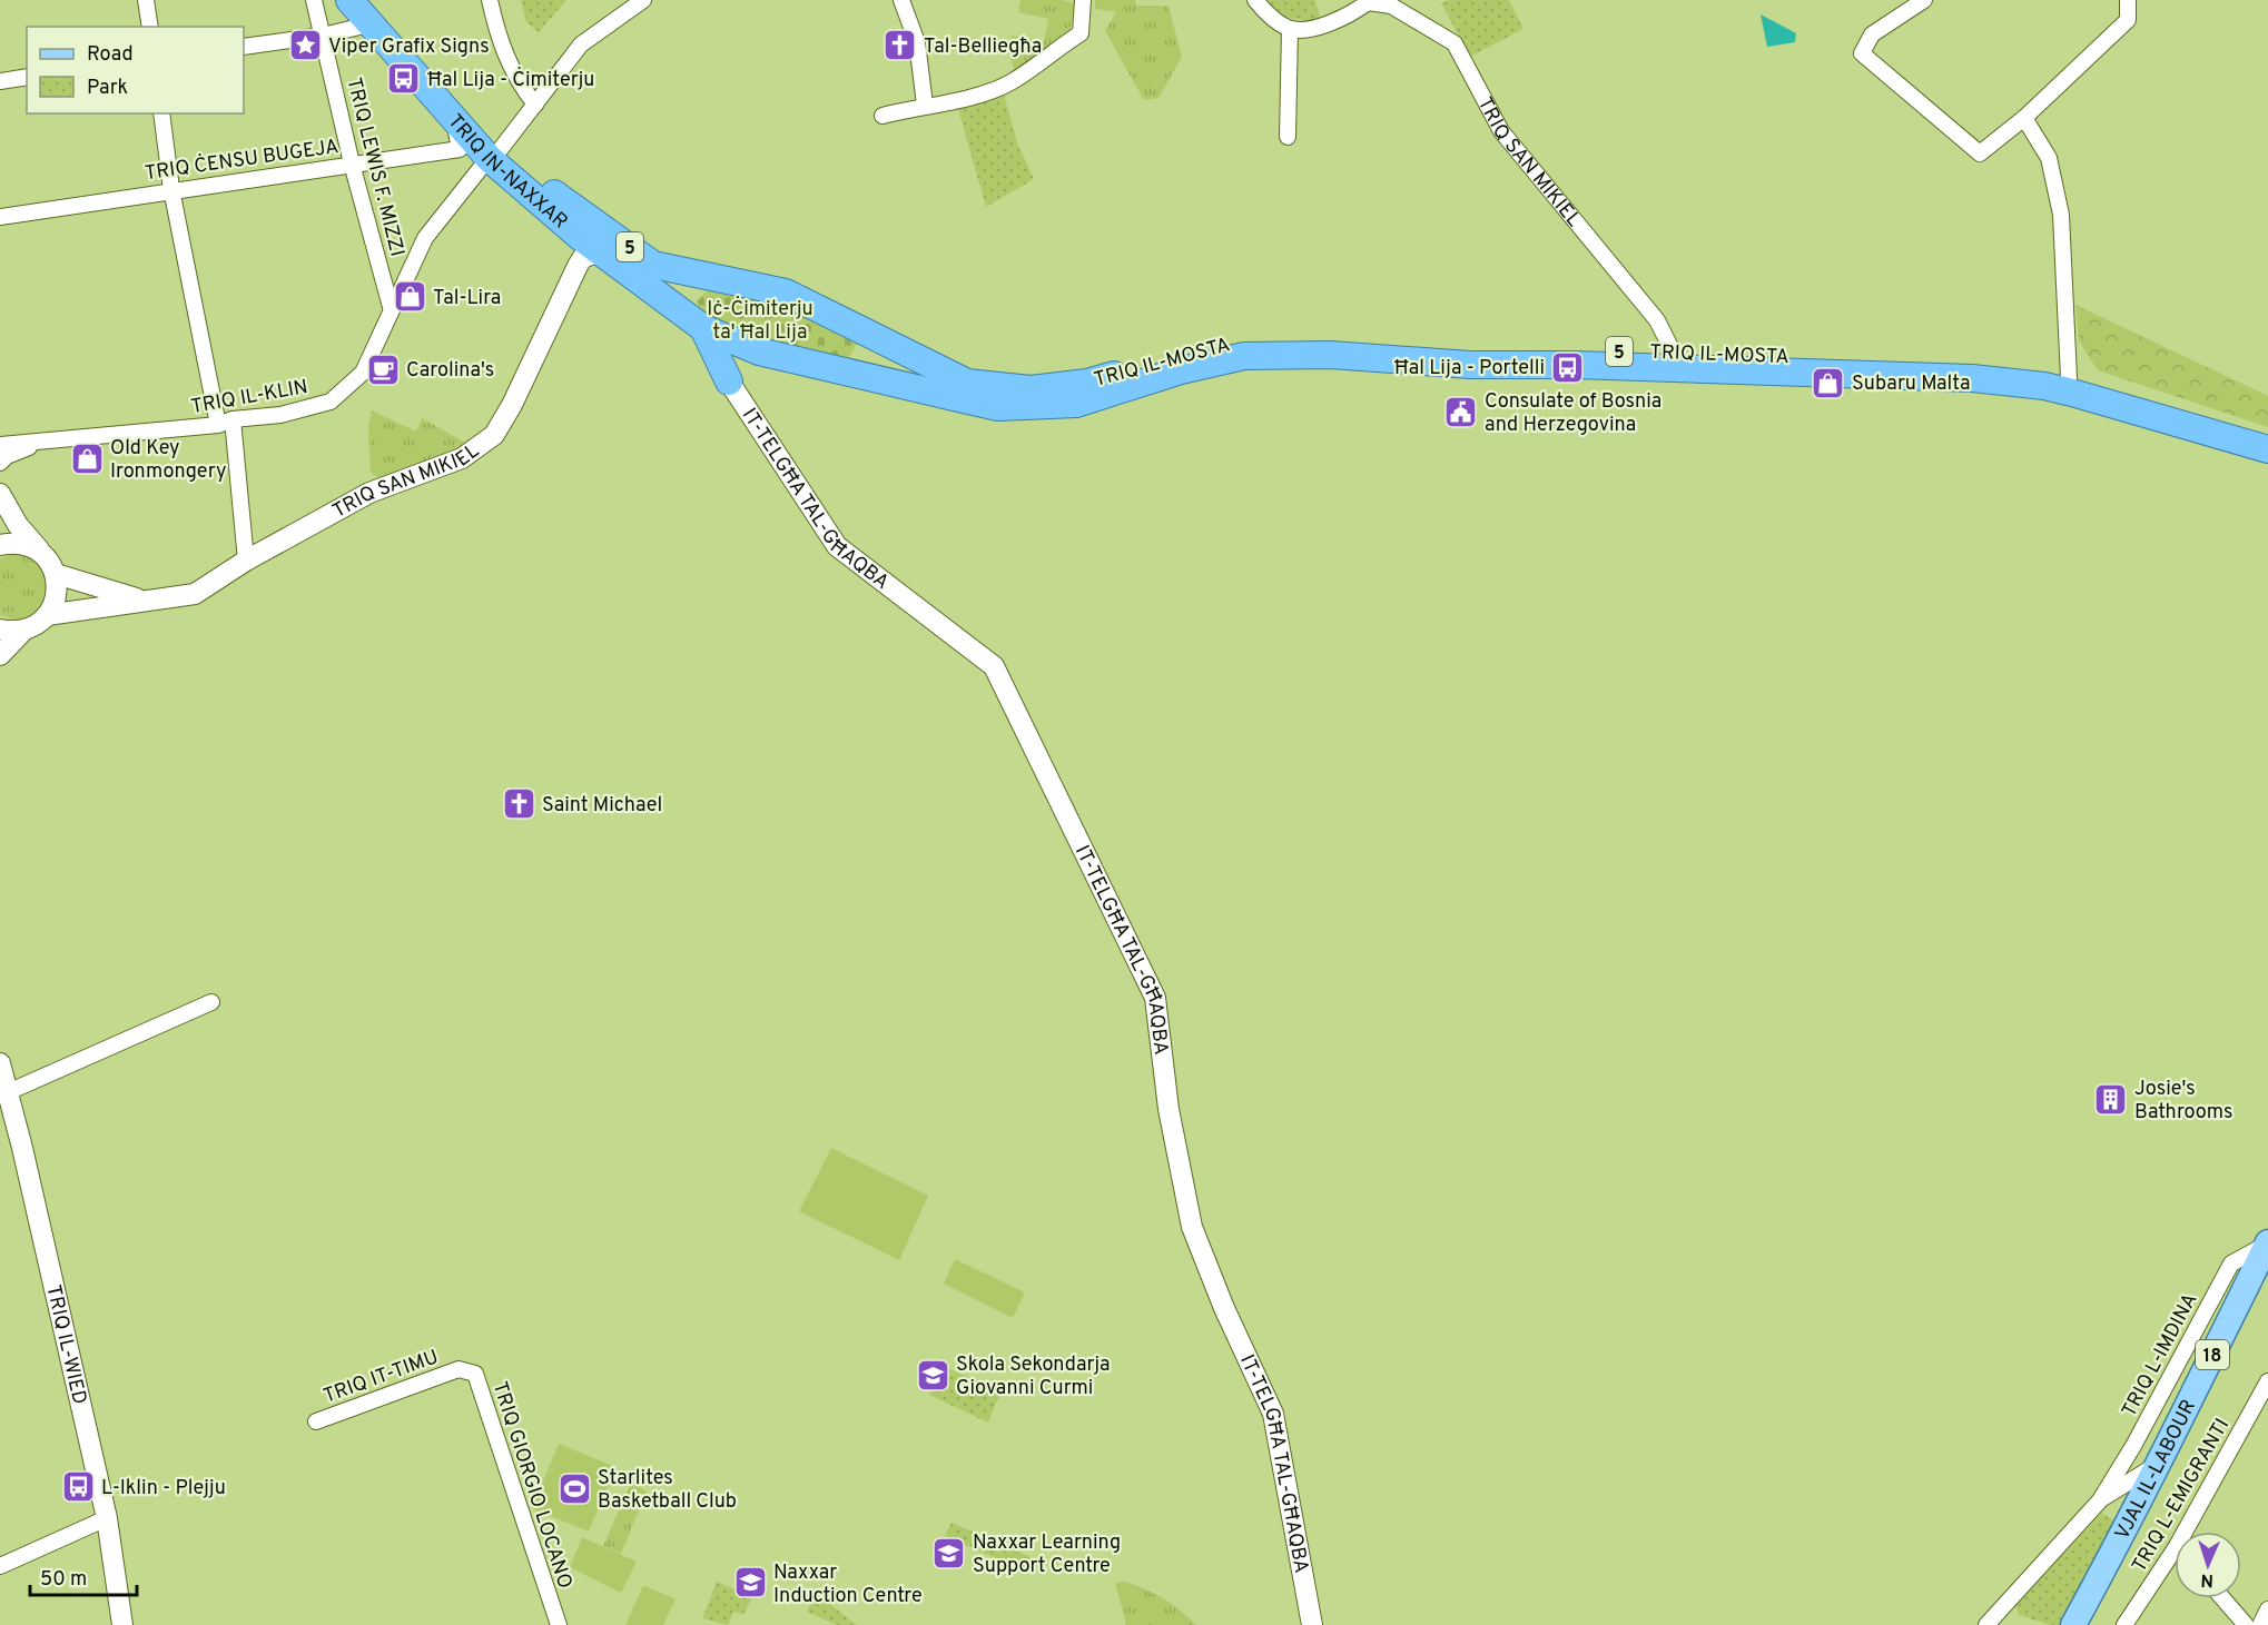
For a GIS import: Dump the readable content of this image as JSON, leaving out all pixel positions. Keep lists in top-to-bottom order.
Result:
{
  "streets": {
    "highway": ["TRIQ IN-NAXXAR", "5", "TRIQ IL-MOSTA"],
    "main road": ["18", "VJAL IL-LABOUR"],
    "street": [
      "TRIQ ĊENSU BUGEJA",
      "TRIQ SAN MIKIEL",
      "TRIQ LEWIS F. MIZZI",
      "TRIQ IL-KLIN",
      "IT-TELGĦA TAL-GĦAQBA",
      "TRIQ IL-WIED",
      "TRIQ L-IMDINA",
      "TRIQ IT-TIMU",
      "TRIQ GIORGIO LOCANO",
      "TRIQ L-EMIGRANTI"
    ]
  },
  "crossings": [
    ["TRIQ ĊENSU BUGEJA", "TRIQ LEWIS F. MIZZI"],
    ["TRIQ ĊENSU BUGEJA", "TRIQ IN-NAXXAR"],
    ["TRIQ SAN MIKIEL", "TRIQ IN-NAXXAR"],
    ["TRIQ SAN MIKIEL", "TRIQ IL-MOSTA"],
    ["TRIQ LEWIS F. MIZZI", "TRIQ IL-KLIN"],
    ["TRIQ IN-NAXXAR", "TRIQ IL-MOSTA"],
    ["TRIQ IN-NAXXAR", "TRIQ IL-KLIN"],
    ["TRIQ L-IMDINA", "VJAL IL-LABOUR"],
    ["TRIQ IT-TIMU", "TRIQ GIORGIO LOCANO"]
  ],
  "parks": ["Iċ-Ċimiterju ta' Ħal Lija"],
  "places": {
    "place": ["Viper Grafix Signs"],
    "church": ["Tal-Belliegħa", "Saint Michael"],
    "bus stop": ["Ħal Lija - Ċimiterju", "Ħal Lija - Portelli", "L-Iklin - Plejju"],
    "shop": ["Tal-Lira", "Subaru Malta", "Old Key Ironmongery"],
    "cafe": ["Carolina's"],
    "public building": ["Consulate of Bosnia and Herzegovina"],
    "building": ["Josie's Bathrooms"],
    "school or university": ["Skola Sekondarja Giovanni Curmi", "Naxxar Learning Support Centre", "Naxxar Induction Centre"],
    "sports": ["Starlites Basketball Club"]
  },
  "legend": ["Road", "Park"],
  "scale_bar": "50 m",
  "north": "bottom"
}
